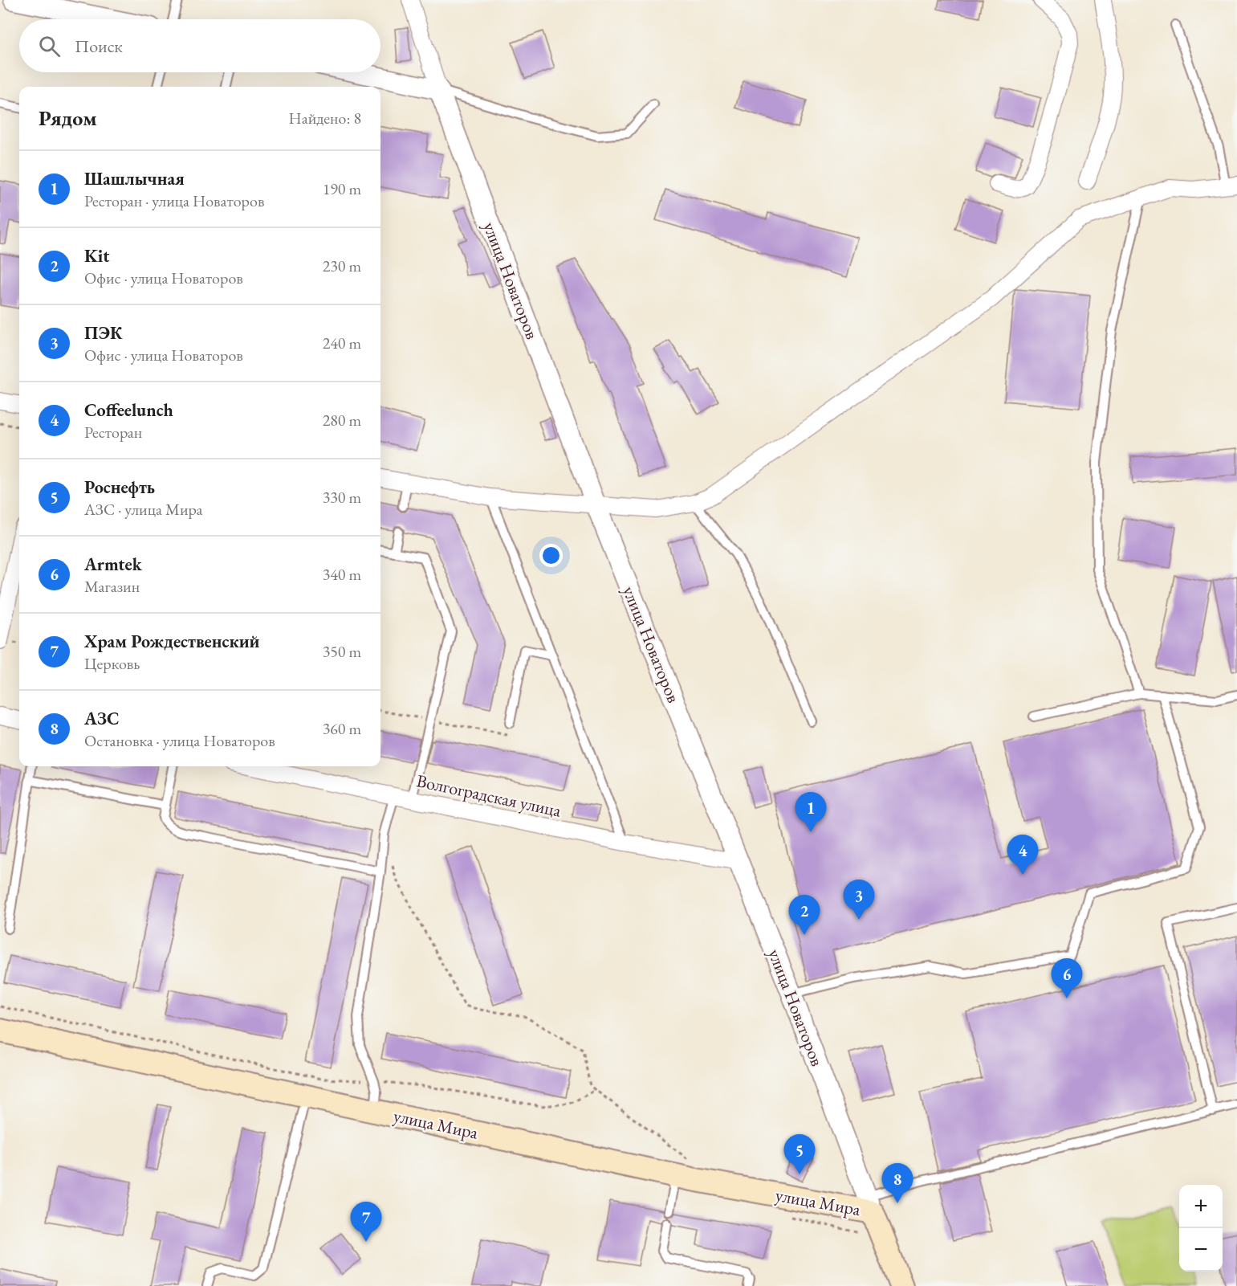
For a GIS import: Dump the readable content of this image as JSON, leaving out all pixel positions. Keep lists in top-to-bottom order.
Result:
{
  "streets": {
    "main road": ["улица Новаторов", "улица Мира"],
    "street": ["Волгоградская улица"]
  },
  "crossings": [
    ["улица Новаторов", "Волгоградская улица"],
    ["улица Новаторов", "улица Мира"]
  ],
  "page": {
    "search": "Поиск",
    "heading": ["Рядом", "Найдено: 8"],
    "list": [
      {
        "mark": "1",
        "name": "Шашлычная",
        "note": "Ресторан · улица Новаторов",
        "value": "190 m"
      },
      {
        "mark": "2",
        "name": "Kit",
        "note": "Офис · улица Новаторов",
        "value": "230 m"
      },
      {
        "mark": "3",
        "name": "ПЭК",
        "note": "Офис · улица Новаторов",
        "value": "240 m"
      },
      {
        "mark": "4",
        "name": "Coffeelunch",
        "note": "Ресторан",
        "value": "280 m"
      },
      {
        "mark": "5",
        "name": "Роснефть",
        "note": "АЗС · улица Мира",
        "value": "330 m"
      },
      {
        "mark": "6",
        "name": "Armtek",
        "note": "Магазин",
        "value": "340 m"
      },
      {
        "mark": "7",
        "name": "Храм Рождественский",
        "note": "Церковь",
        "value": "350 m"
      },
      {
        "mark": "8",
        "name": "АЗС",
        "note": "Остановка · улица Новаторов",
        "value": "360 m"
      }
    ],
    "pins": [
      "1",
      "4",
      "3",
      "2",
      "6",
      "5",
      "8",
      "7"
    ],
    "map_buttons": ["+", "−"]
  }
}
